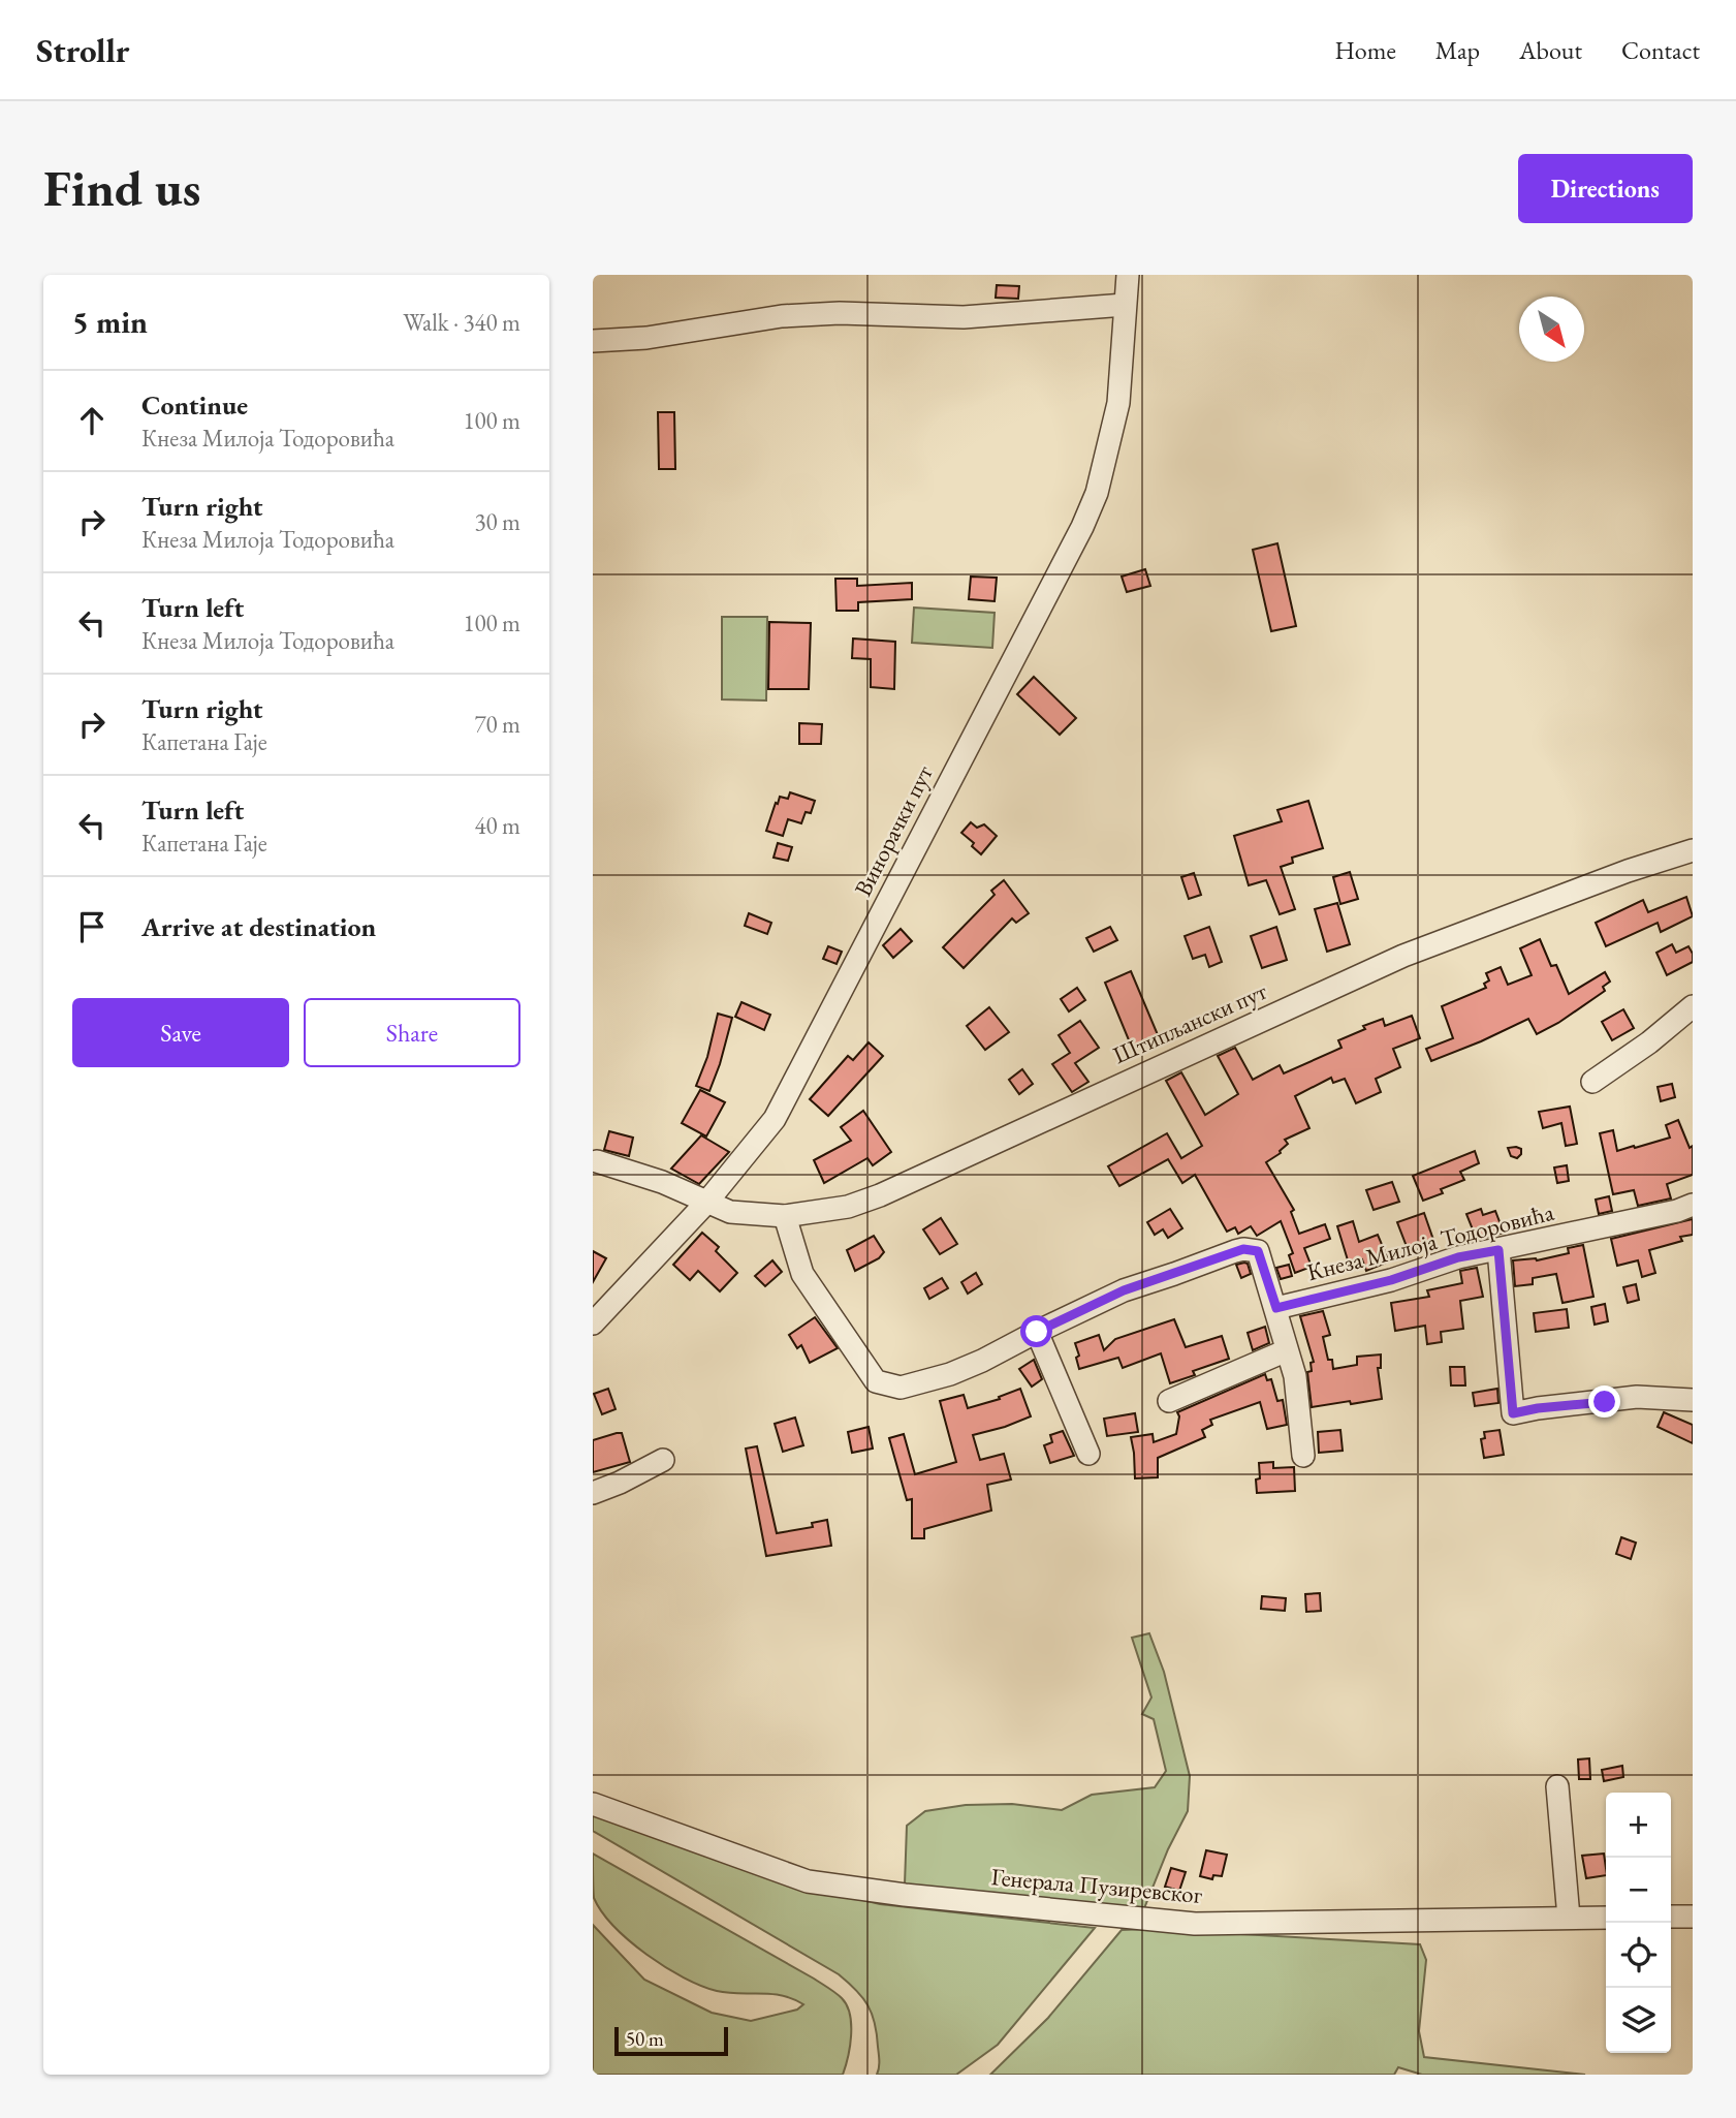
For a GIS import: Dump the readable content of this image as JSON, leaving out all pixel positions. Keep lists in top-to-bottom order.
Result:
{
  "streets": {
    "street": [
      "Винорачки пут",
      "Штипљански пут",
      "Кнеза Милоја Тодоровића",
      "Генерала Пузиревског"
    ]
  },
  "crossings": [
    ["Винорачки пут", "Штипљански пут"]
  ],
  "scale_bar": "50 m",
  "north": "bottom right",
  "page": {
    "header": "Strollr",
    "nav": [
      "Home",
      "Map",
      "About",
      "Contact"
    ],
    "buttons": [
      "Directions",
      ["Save", "Share"]
    ],
    "title": "Find us",
    "heading": ["5 min", "Walk · 340 m"],
    "list": [
      ["Continue", "Кнеза Милоја Тодоровића", "100 m"],
      ["Turn right", "Кнеза Милоја Тодоровића", "30 m"],
      ["Turn left", "Кнеза Милоја Тодоровића", "100 m"],
      ["Turn right", "Капетана Гаје", "70 m"],
      ["Turn left", "Капетана Гаје", "40 m"],
      "Arrive at destination"
    ],
    "map_buttons": ["+", "−"],
    "scale": "50 m"
  }
}
